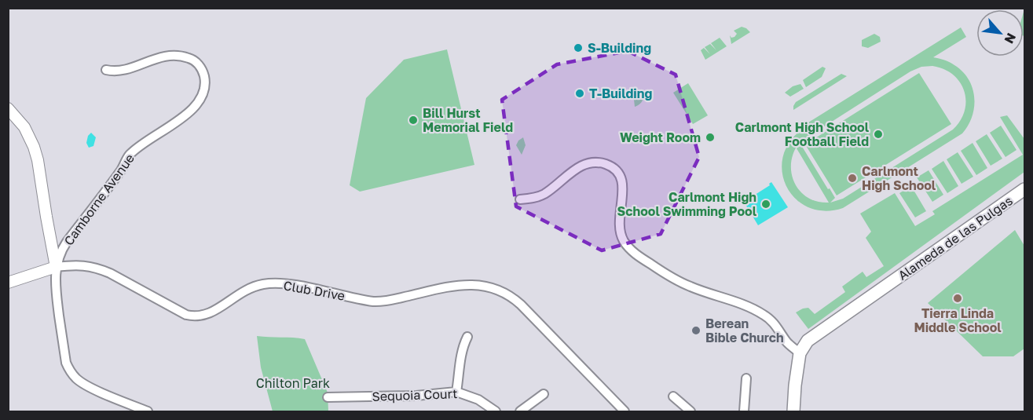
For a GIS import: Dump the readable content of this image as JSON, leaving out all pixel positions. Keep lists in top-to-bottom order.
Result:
{
  "streets": {
    "main road": ["Alameda de las Pulgas"],
    "street": ["Camborne Avenue", "Club Drive", "Sequoia Court"]
  },
  "crossings": [
    ["Camborne Avenue", "Club Drive"]
  ],
  "parks": ["Chilton Park"],
  "places": [
    "S-Building",
    "T-Building",
    "Bill Hurst Memorial Field",
    "Carlmont High School Football Field",
    "Weight Room",
    "Carlmont High School",
    "Carlmont High School Swimming Pool",
    "Tierra Linda Middle School",
    "Berean Bible Church"
  ],
  "north": "bottom right"
}
